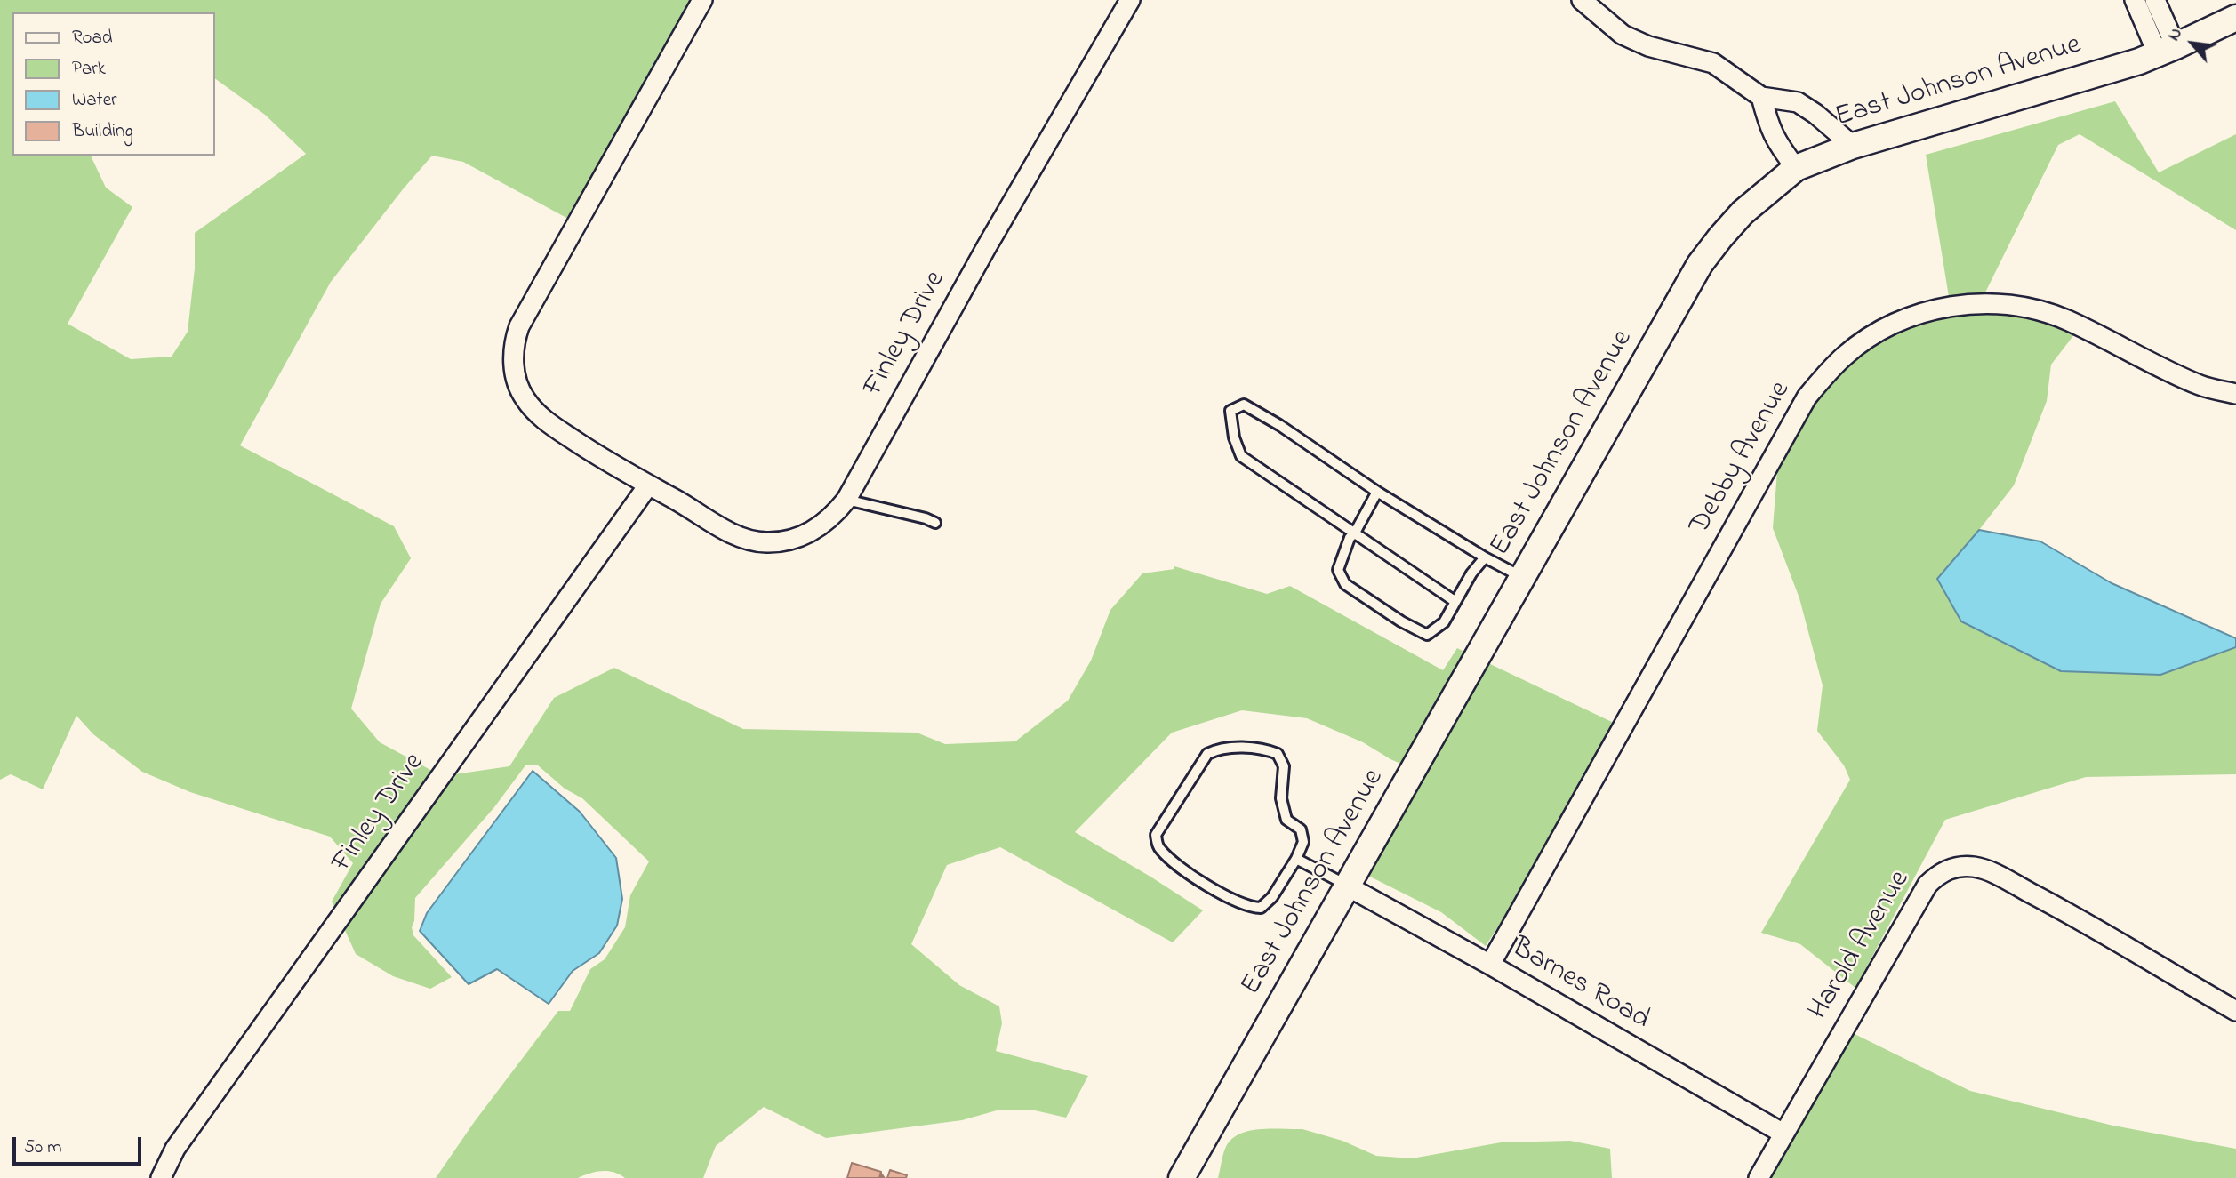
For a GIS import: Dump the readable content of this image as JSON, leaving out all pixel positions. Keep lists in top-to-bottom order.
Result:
{
  "streets": {
    "main road": ["East Johnson Avenue"],
    "street": [
      "Finley Drive",
      "Debby Avenue",
      "Harold Avenue",
      "Barnes Road"
    ]
  },
  "crossings": [
    ["East Johnson Avenue", "Barnes Road"],
    ["Debby Avenue", "Barnes Road"],
    ["Harold Avenue", "Barnes Road"]
  ],
  "legend": [
    "Road",
    "Park",
    "Water",
    "Building"
  ],
  "scale_bar": "50 m",
  "north": "top left"
}
